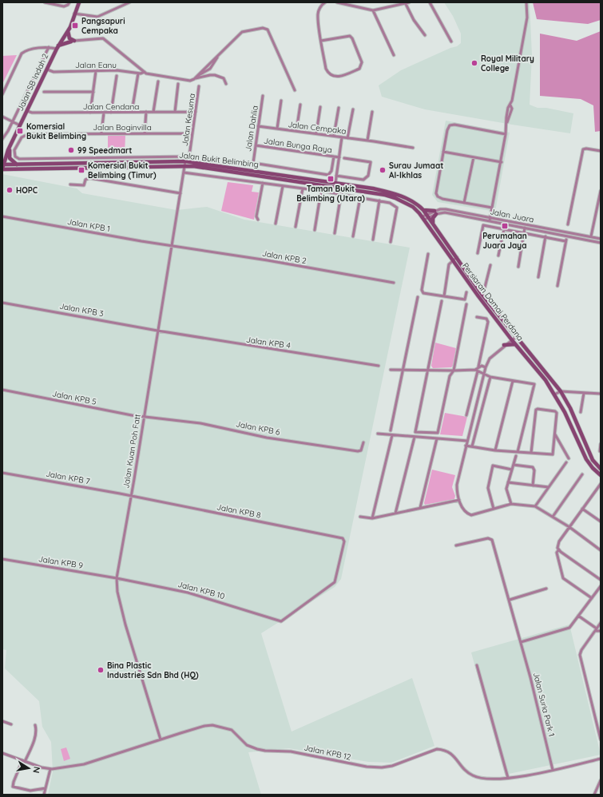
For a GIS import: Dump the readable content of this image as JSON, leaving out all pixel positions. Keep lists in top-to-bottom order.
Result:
{
  "streets": {
    "main road": ["Jalan SB Indah 2", "Jalan Bukit Belimbing", "Persiaran Damai Perdana"],
    "street": [
      "Jalan Eanu",
      "Jalan Cendana",
      "Jalan Kesuma",
      "Jalan Boginvilla",
      "Jalan Cempaka",
      "Jalan Dahlia",
      "Jalan Bunga Raya",
      "Jalan Juara",
      "Jalan KPB 1",
      "Jalan KPB 2",
      "Jalan KPB 3",
      "Jalan KPB 4",
      "Jalan KPB 5",
      "Jalan KPB 6",
      "Jalan Kuan Poh Fatt",
      "Jalan KPB 7",
      "Jalan KPB 8",
      "Jalan KPB 9",
      "Jalan KPB 10",
      "Jalan Suria Park 1",
      "Jalan KPB 12"
    ]
  },
  "crossings": [
    ["Jalan Eanu", "Jalan SB Indah 2"],
    ["Jalan SB Indah 2", "Jalan Cendana"],
    ["Jalan SB Indah 2", "Jalan Bukit Belimbing"],
    ["Jalan Cendana", "Jalan Kesuma"],
    ["Jalan Kesuma", "Jalan Boginvilla"],
    ["Jalan Cempaka", "Jalan Dahlia"],
    ["Jalan Dahlia", "Jalan Bunga Raya"],
    ["Jalan Bukit Belimbing", "Persiaran Damai Perdana"],
    ["Jalan Bukit Belimbing", "Jalan Kuan Poh Fatt"],
    ["Jalan Juara", "Persiaran Damai Perdana"],
    ["Jalan KPB 1", "Jalan KPB 2"],
    ["Jalan KPB 1", "Jalan Kuan Poh Fatt"],
    ["Jalan KPB 2", "Jalan Kuan Poh Fatt"],
    ["Jalan KPB 3", "Jalan KPB 4"],
    ["Jalan KPB 3", "Jalan Kuan Poh Fatt"],
    ["Jalan KPB 4", "Jalan Kuan Poh Fatt"],
    ["Jalan KPB 5", "Jalan KPB 6"],
    ["Jalan KPB 5", "Jalan Kuan Poh Fatt"],
    ["Jalan KPB 6", "Jalan Kuan Poh Fatt"],
    ["Jalan Kuan Poh Fatt", "Jalan KPB 7"],
    ["Jalan Kuan Poh Fatt", "Jalan KPB 8"],
    ["Jalan Kuan Poh Fatt", "Jalan KPB 9"],
    ["Jalan Kuan Poh Fatt", "Jalan KPB 10"],
    ["Jalan Kuan Poh Fatt", "Jalan KPB 12"],
    ["Jalan KPB 7", "Jalan KPB 8"],
    ["Jalan KPB 8", "Jalan KPB 10"],
    ["Jalan KPB 9", "Jalan KPB 10"],
    ["Jalan Suria Park 1", "Jalan KPB 12"]
  ],
  "places": {
    "transit": [
      "Pangsapuri Cempaka",
      "Komersial Bukit Belimbing",
      "Komersial Bukit Belimbing (Timur)",
      "Taman Bukit Belimbing (Utara)",
      "Perumahan Juara Jaya"
    ],
    "other": [
      "Royal Military College",
      "99 Speedmart",
      "Surau Jumaat Al-Ikhlas",
      "HOPC",
      "Bina Plastic Industries Sdn Bhd (HQ)"
    ]
  },
  "north": "right"
}
